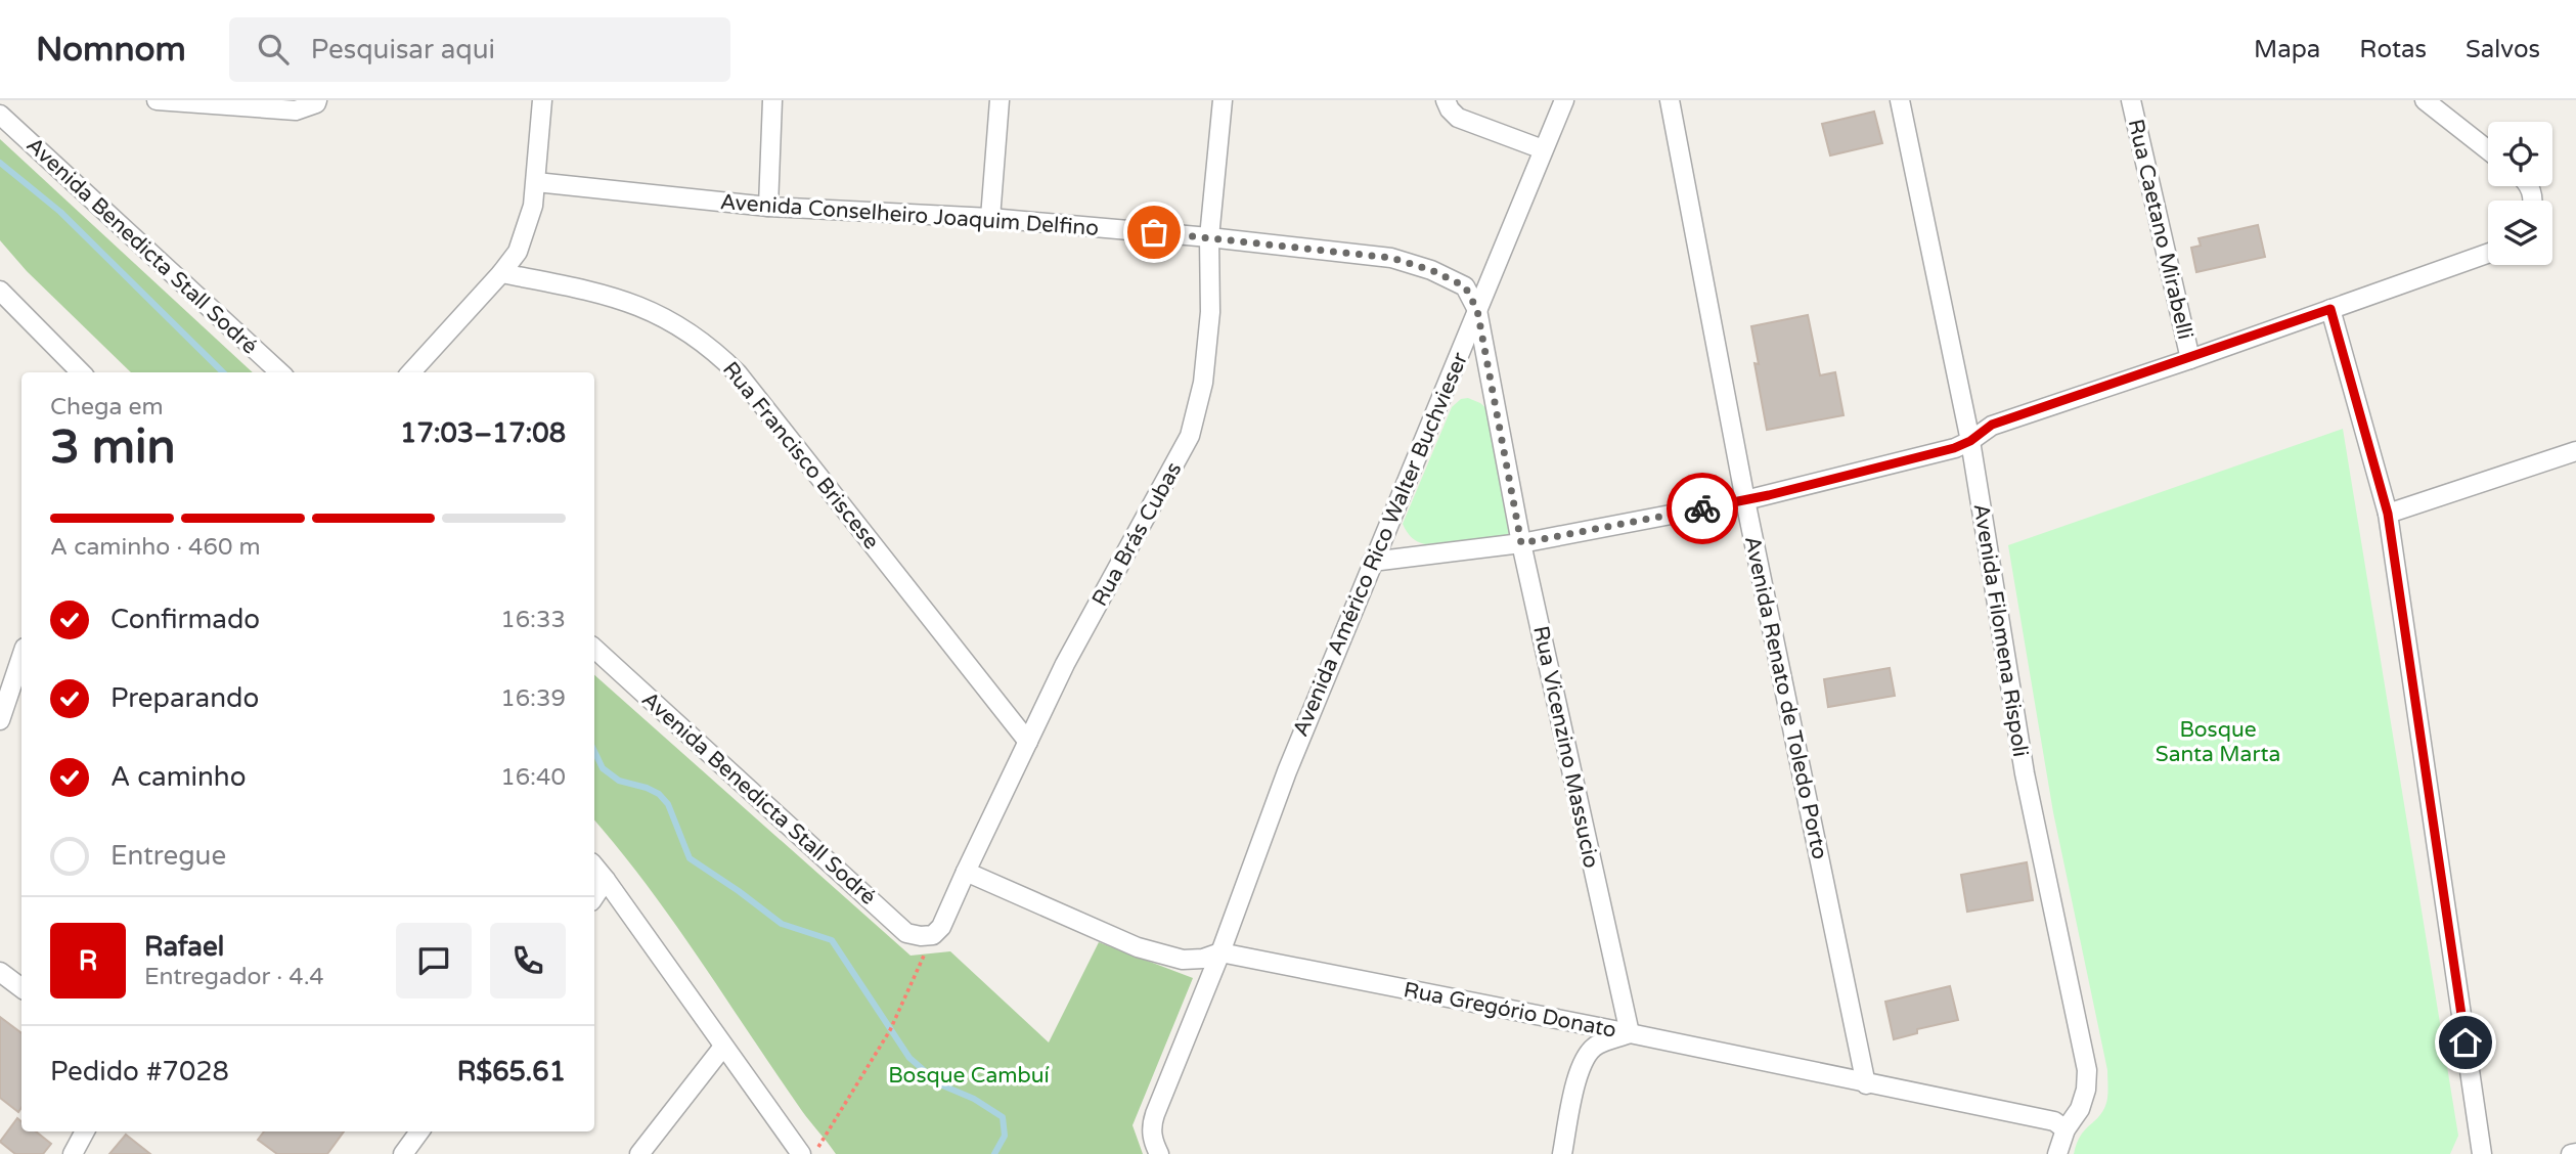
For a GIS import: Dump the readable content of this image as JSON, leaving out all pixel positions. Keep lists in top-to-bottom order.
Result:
{
  "streets": {
    "street": [
      "Avenida Conselheiro Joaquim Delfino",
      "Rua Caetano Mirabelli",
      "Avenida Benedicta Stall Sodré",
      "Rua Francisco Briscese",
      "Rua Brás Cubas",
      "Avenida Américo Rico Walter Buchvieser",
      "Avenida Filomena Rispoli",
      "Avenida Renato de Toledo Porto",
      "Rua Vicenzino Massucio",
      "Rua Gregório Donato"
    ]
  },
  "crossings": [
    ["Avenida Conselheiro Joaquim Delfino", "Rua Brás Cubas"],
    ["Avenida Conselheiro Joaquim Delfino", "Avenida Américo Rico Walter Buchvieser"],
    ["Avenida Conselheiro Joaquim Delfino", "Rua Vicenzino Massucio"],
    ["Avenida Benedicta Stall Sodré", "Rua Brás Cubas"],
    ["Rua Francisco Briscese", "Rua Brás Cubas"],
    ["Rua Brás Cubas", "Rua Gregório Donato"],
    ["Avenida Américo Rico Walter Buchvieser", "Rua Vicenzino Massucio"],
    ["Avenida Américo Rico Walter Buchvieser", "Rua Gregório Donato"],
    ["Avenida Filomena Rispoli", "Rua Gregório Donato"],
    ["Avenida Renato de Toledo Porto", "Rua Gregório Donato"],
    ["Rua Vicenzino Massucio", "Rua Gregório Donato"]
  ],
  "parks": ["Bosque Santa Marta", "Bosque Cambuí"],
  "page": {
    "header": "Nomnom",
    "search": "Pesquisar aqui",
    "nav": ["Mapa", "Rotas", "Salvos"],
    "heading": ["3 min", "Chega em", "17:03–17:08"],
    "panel": [
      "Rafael",
      "Entregador · 4.4",
      "Pedido #7028",
      "R$65.61"
    ],
    "bar": "A caminho · 460 m",
    "list": [
      ["Confirmado", "16:33"],
      ["Preparando", "16:39"],
      ["A caminho", "16:40"],
      "Entregue"
    ],
    "round": "R"
  }
}
